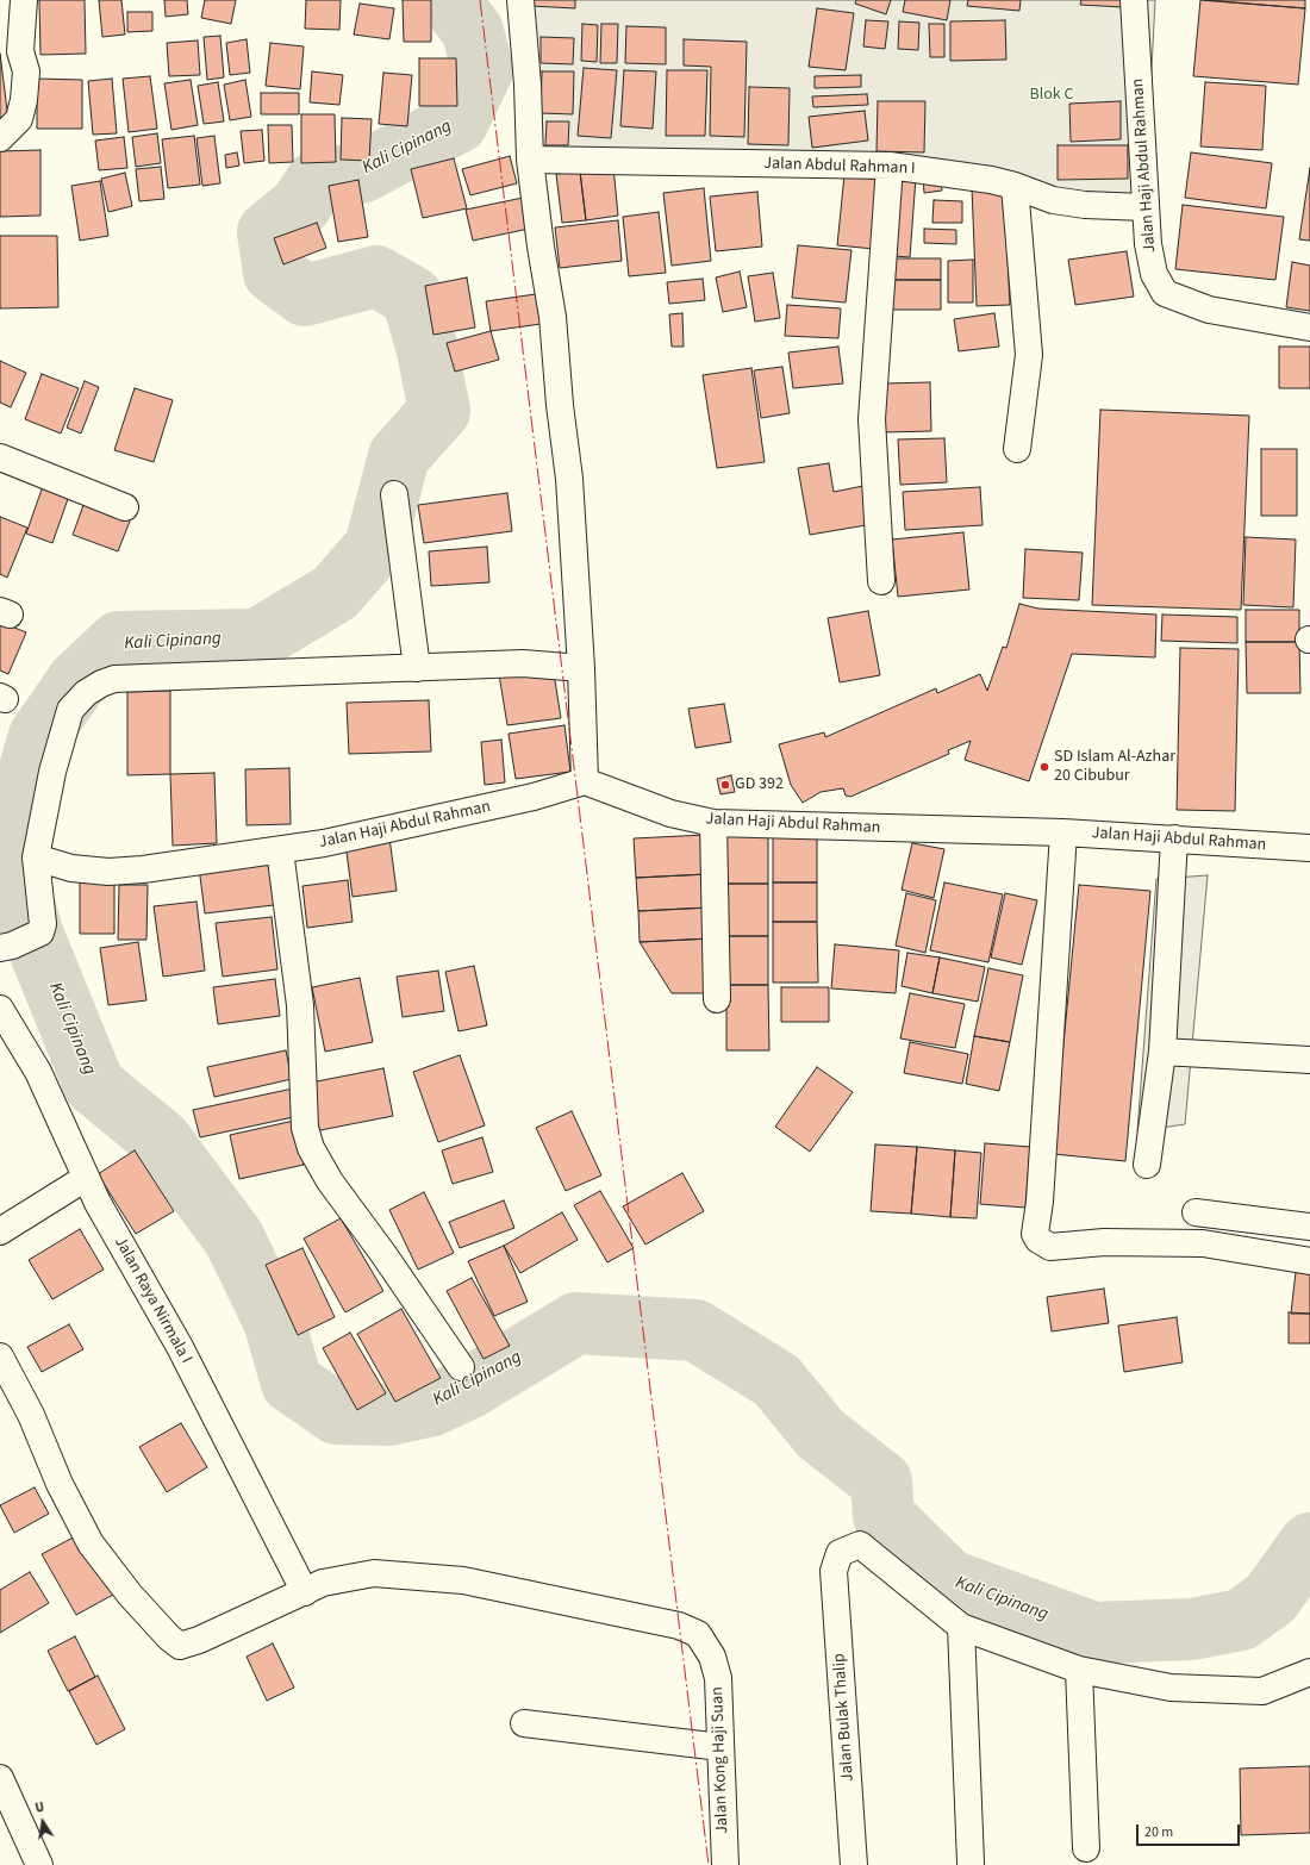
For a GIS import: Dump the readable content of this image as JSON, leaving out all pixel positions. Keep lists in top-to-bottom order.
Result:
{
  "streets": {
    "street": [
      "Jalan Haji Abdul Rahman",
      "Jalan Abdul Rahman I",
      "Jalan Raya Nirmala I",
      "Jalan Bulak Thalip",
      "Jalan Kong Haji Suan"
    ]
  },
  "crossings": [
    ["Jalan Haji Abdul Rahman", "Jalan Abdul Rahman I"],
    ["Jalan Raya Nirmala I", "Jalan Kong Haji Suan"]
  ],
  "water": ["Kali Cipinang"],
  "parks": ["Blok C"],
  "places": ["SD Islam Al-Azhar 20 Cibubur", "GD 392"],
  "scale_bar": "20 m",
  "north": "top"
}
